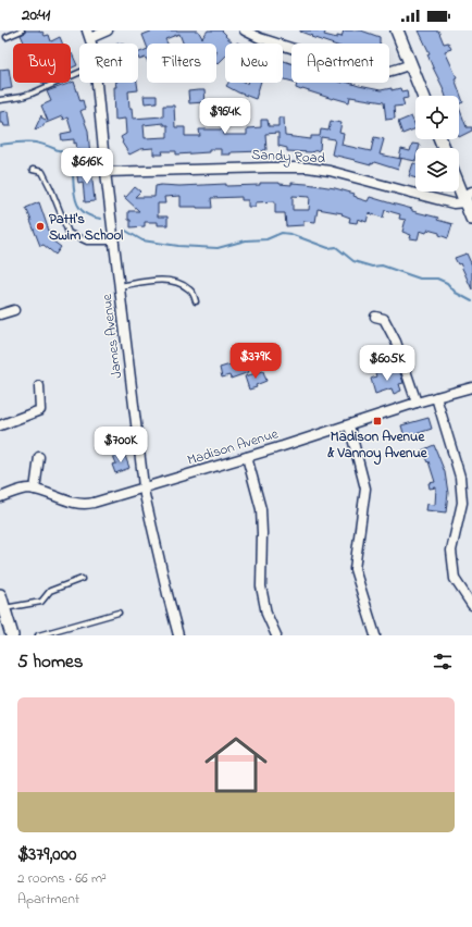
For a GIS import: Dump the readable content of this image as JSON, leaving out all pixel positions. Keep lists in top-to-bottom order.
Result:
{
  "streets": {
    "street": ["Sandy Road", "James Avenue", "Madison Avenue"]
  },
  "crossings": [
    ["Sandy Road", "James Avenue"],
    ["James Avenue", "Madison Avenue"]
  ],
  "places": {
    "other": ["Patti's Swim School"],
    "transit": ["Madison Avenue & Vannoy Avenue"]
  },
  "page": {
    "status": "20:41",
    "chip": [
      "Buy",
      "Rent",
      "Filters",
      "New",
      "Apartment"
    ],
    "price": [
      "$964K",
      "$616K",
      "$379K",
      "$605K",
      "$700K"
    ],
    "heading": "5 homes",
    "list": [
      {
        "name": "$379,000",
        "note": "2 rooms · 66 m² · Apartment"
      }
    ]
  }
}
